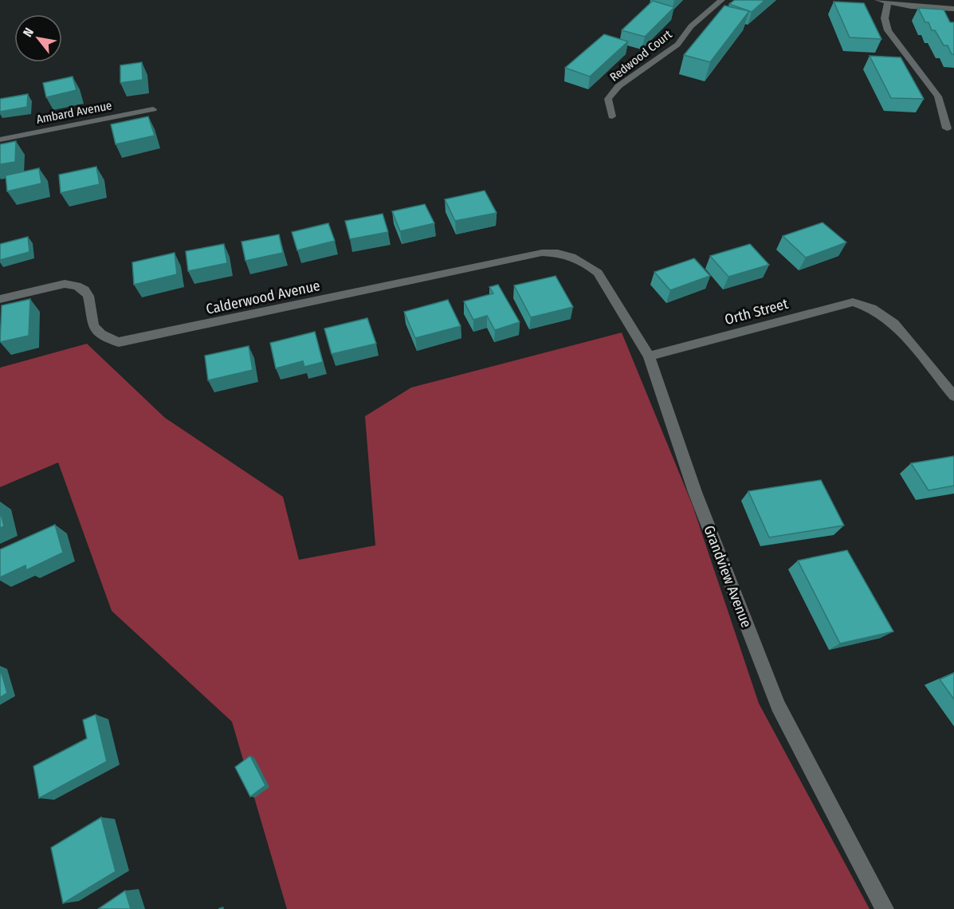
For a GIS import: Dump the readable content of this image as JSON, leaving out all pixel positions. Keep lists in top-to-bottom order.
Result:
{
  "streets": {
    "street": [
      "Redwood Court",
      "Ambard Avenue",
      "Calderwood Avenue",
      "Orth Street",
      "Grandview Avenue"
    ]
  },
  "crossings": [
    ["Calderwood Avenue", "Grandview Avenue"],
    ["Orth Street", "Grandview Avenue"]
  ],
  "north": "top left"
}
